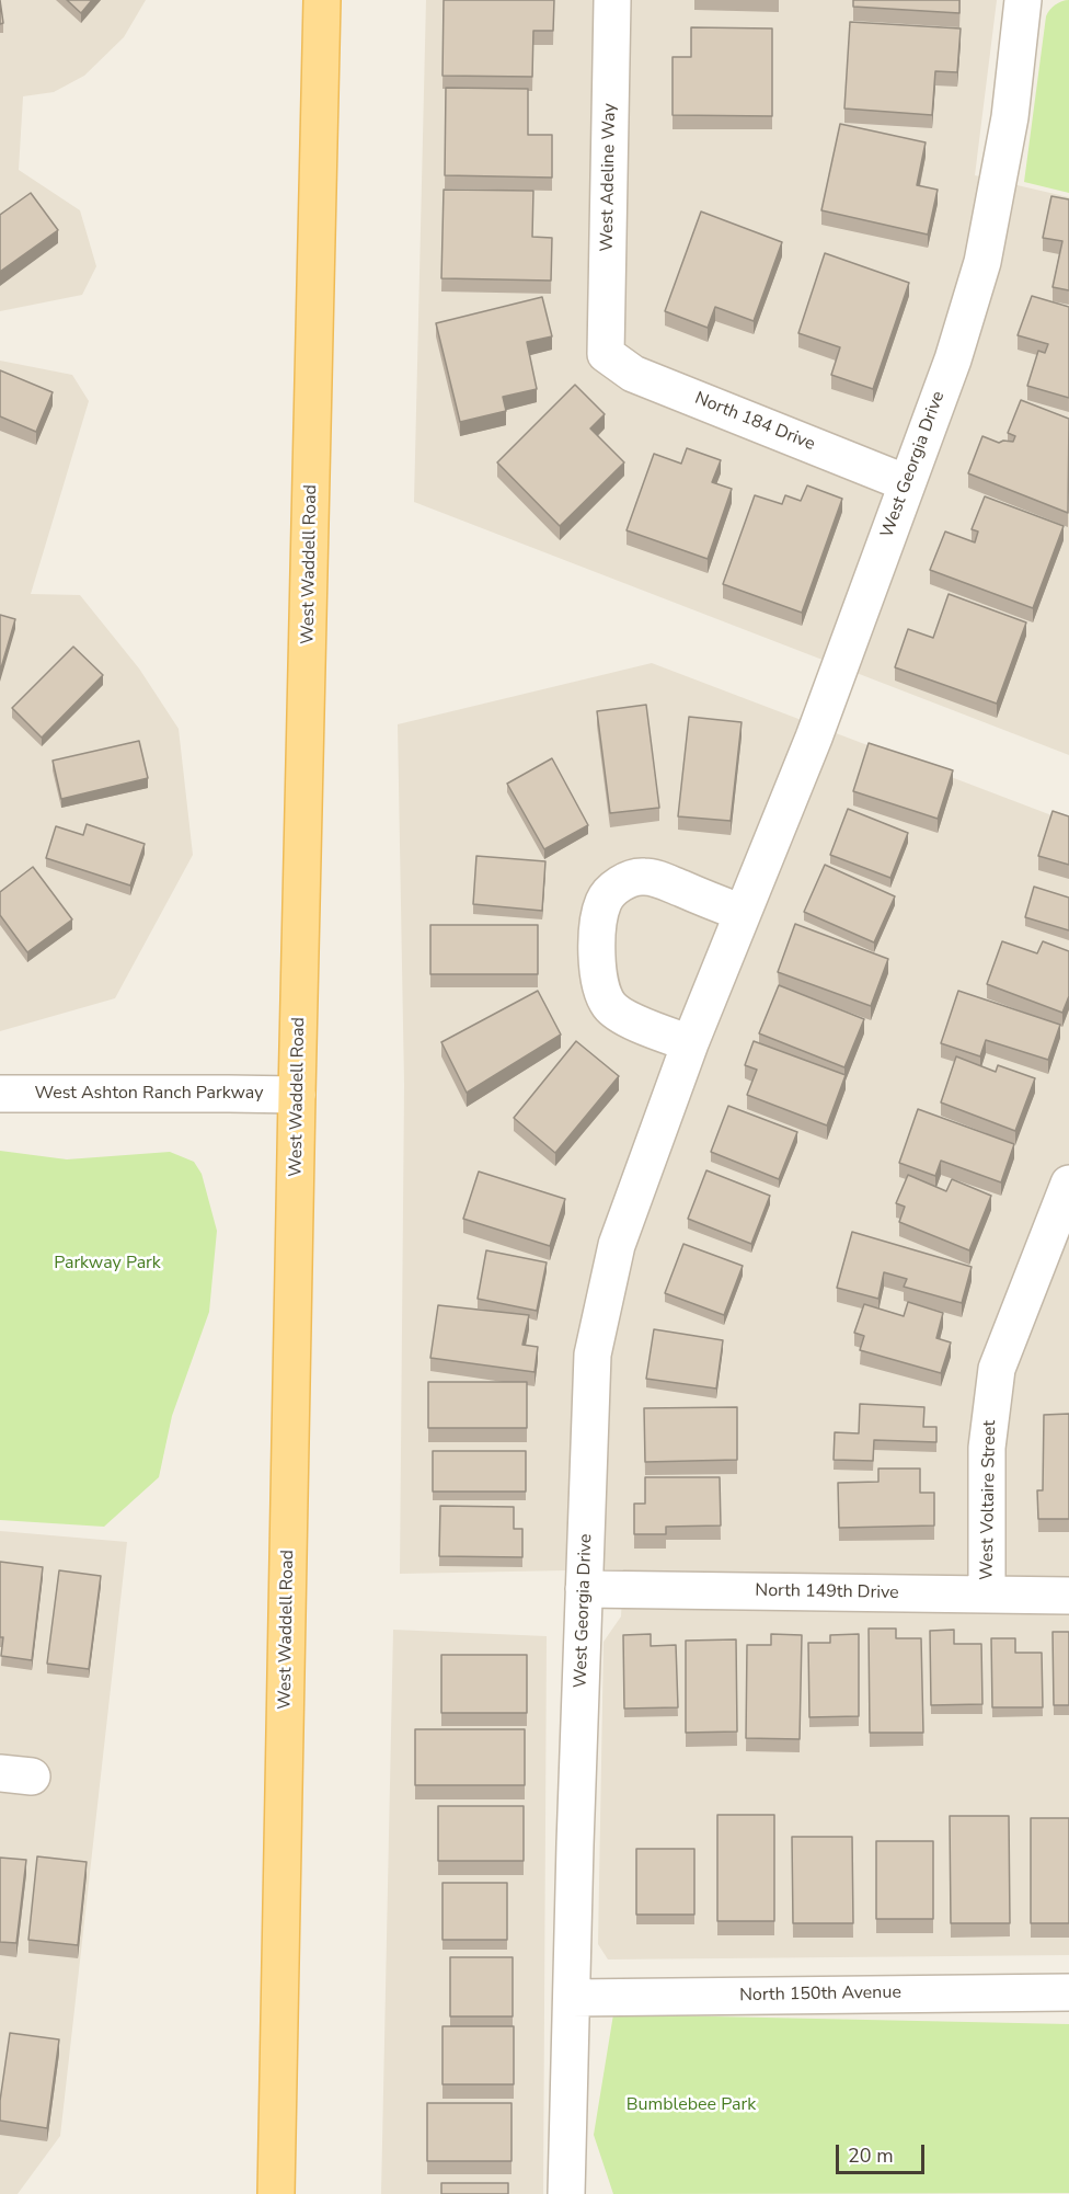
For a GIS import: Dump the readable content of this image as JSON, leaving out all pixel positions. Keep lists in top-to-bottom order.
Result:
{
  "streets": {
    "main road": ["West Waddell Road"],
    "street": [
      "West Adeline Way",
      "North 184 Drive",
      "West Georgia Drive",
      "West Ashton Ranch Parkway",
      "West Voltaire Street",
      "North 149th Drive",
      "North 150th Avenue"
    ]
  },
  "crossings": [
    ["West Adeline Way", "North 184 Drive"],
    ["North 184 Drive", "West Georgia Drive"],
    ["West Georgia Drive", "North 149th Drive"],
    ["West Georgia Drive", "North 150th Avenue"],
    ["West Waddell Road", "West Ashton Ranch Parkway"],
    ["West Voltaire Street", "North 149th Drive"]
  ],
  "parks": ["Parkway Park", "Bumblebee Park"],
  "scale_bar": "20 m"
}
